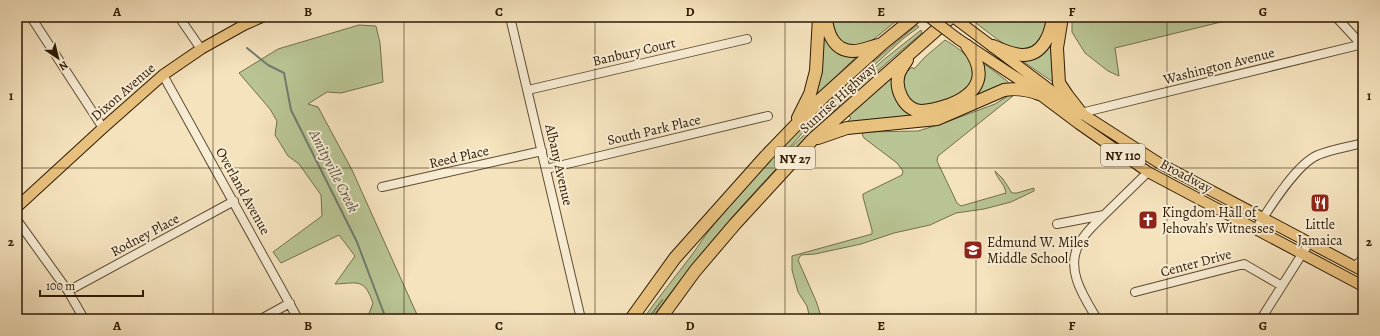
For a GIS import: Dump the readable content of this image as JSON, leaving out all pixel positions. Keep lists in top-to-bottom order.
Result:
{
  "streets": {
    "highway": ["Sunrise Highway", "NY 27"],
    "main road": ["Dixon Avenue", "NY 110", "Broadway"],
    "street": [
      "Banbury Court",
      "Washington Avenue",
      "South Park Place",
      "Reed Place",
      "Albany Avenue",
      "Overland Avenue",
      "Rodney Place",
      "Center Drive"
    ]
  },
  "crossings": [
    ["Banbury Court", "Albany Avenue"],
    ["Washington Avenue", "Broadway"],
    ["Dixon Avenue", "Overland Avenue"],
    ["Sunrise Highway", "Broadway"],
    ["South Park Place", "Albany Avenue"],
    ["Reed Place", "Albany Avenue"],
    ["Overland Avenue", "Rodney Place"]
  ],
  "water": ["Amityville Creek"],
  "places": {
    "restaurant": ["Little Jamaica"],
    "church": ["Kingdom Hall of Jehovah’s Witnesses"],
    "school or university": ["Edmund W. Miles Middle School"]
  },
  "scale_bar": "100 m",
  "north": "bottom right",
  "grid": {
    "columns": [
      "A",
      "B",
      "C",
      "D",
      "E",
      "F",
      "G"
    ],
    "rows": ["1", "2"]
  }
}
